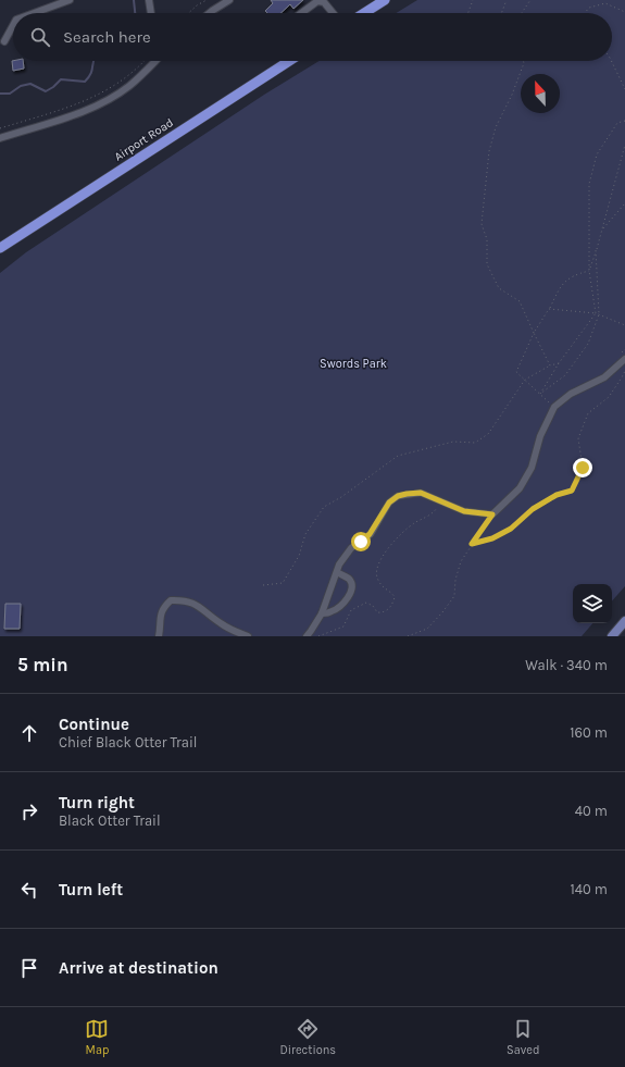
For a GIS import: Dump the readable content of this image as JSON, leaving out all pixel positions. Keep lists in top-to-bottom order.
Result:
{
  "streets": {
    "highway": ["Airport Road"]
  },
  "parks": ["Swords Park"],
  "north": "top",
  "page": {
    "search": "Search here",
    "heading": ["5 min", "Walk · 340 m"],
    "list": [
      ["Continue", "Chief Black Otter Trail", "160 m"],
      ["Turn right", "Black Otter Trail", "40 m"],
      ["Turn left", "140 m"],
      "Arrive at destination"
    ],
    "nav": ["Map", "Directions", "Saved"]
  }
}
